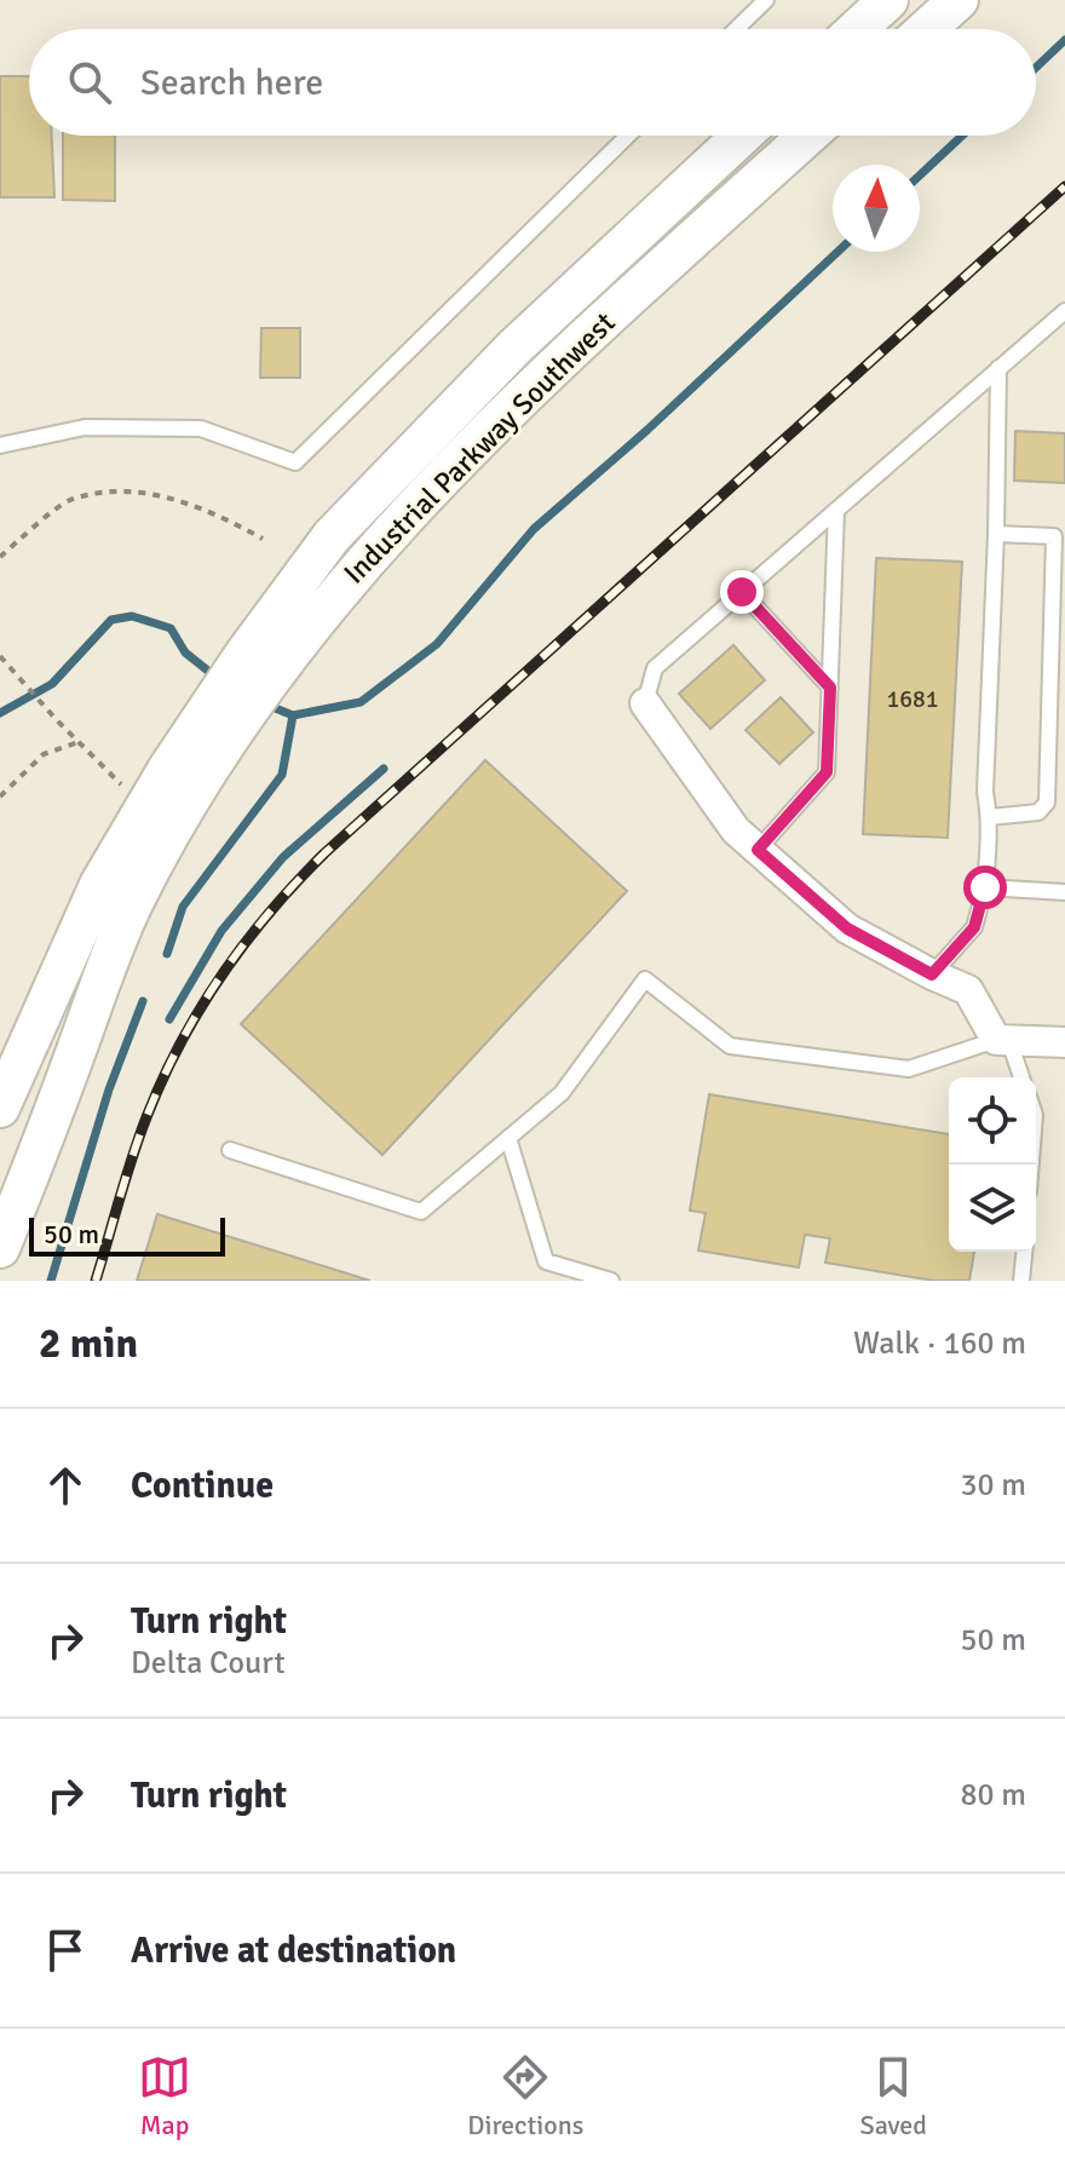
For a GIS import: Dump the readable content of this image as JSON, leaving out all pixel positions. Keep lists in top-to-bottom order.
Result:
{
  "streets": {
    "main road": ["Industrial Parkway Southwest"]
  },
  "house_numbers": ["1681"],
  "scale_bar": "50 m",
  "north": "top",
  "page": {
    "search": "Search here",
    "scale": "50 m",
    "heading": ["2 min", "Walk · 160 m"],
    "list": [
      ["Continue", "30 m"],
      ["Turn right", "Delta Court", "50 m"],
      ["Turn right", "80 m"],
      "Arrive at destination"
    ],
    "nav": ["Map", "Directions", "Saved"]
  }
}
